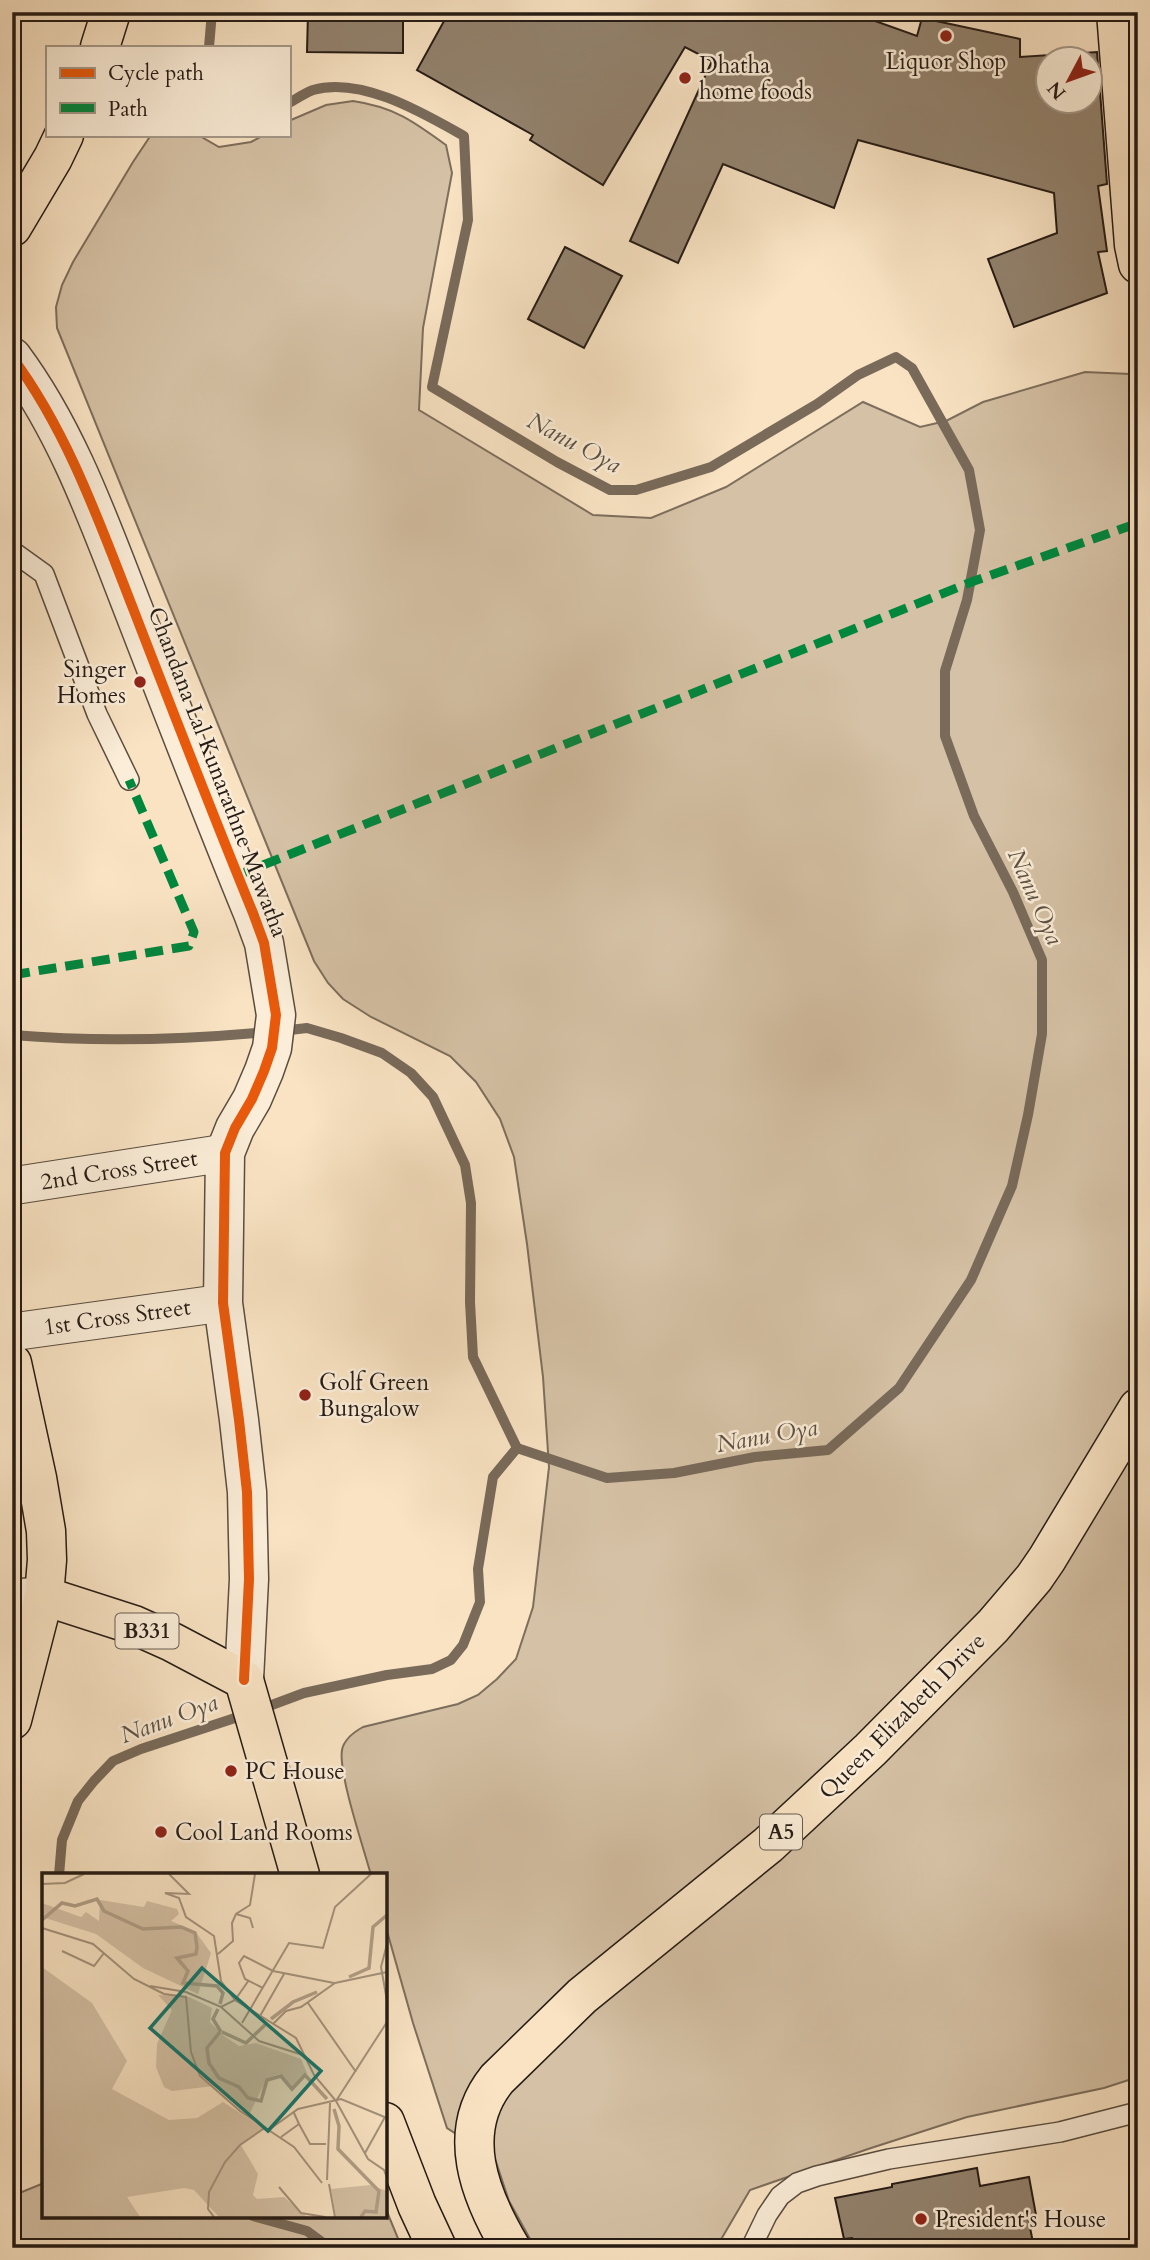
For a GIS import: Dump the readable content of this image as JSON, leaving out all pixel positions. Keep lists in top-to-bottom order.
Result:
{
  "streets": {
    "main road": ["B331", "Queen Elizabeth Drive", "A5"],
    "street": ["Chandana Lal Kunarathne Mawatha", "2nd Cross Street", "1st Cross Street"]
  },
  "crossings": [
    ["Chandana Lal Kunarathne Mawatha", "2nd Cross Street"],
    ["Chandana Lal Kunarathne Mawatha", "1st Cross Street"],
    ["Chandana Lal Kunarathne Mawatha", "B331"]
  ],
  "water": ["Nanu Oya"],
  "places": [
    "Liquor Shop",
    "Dhatha home foods",
    "Singer Homes",
    "Golf Green Bungalow",
    "PC House",
    "Cool Land Rooms",
    "President's House"
  ],
  "legend": ["Cycle path", "Path"],
  "north": "bottom left"
}
